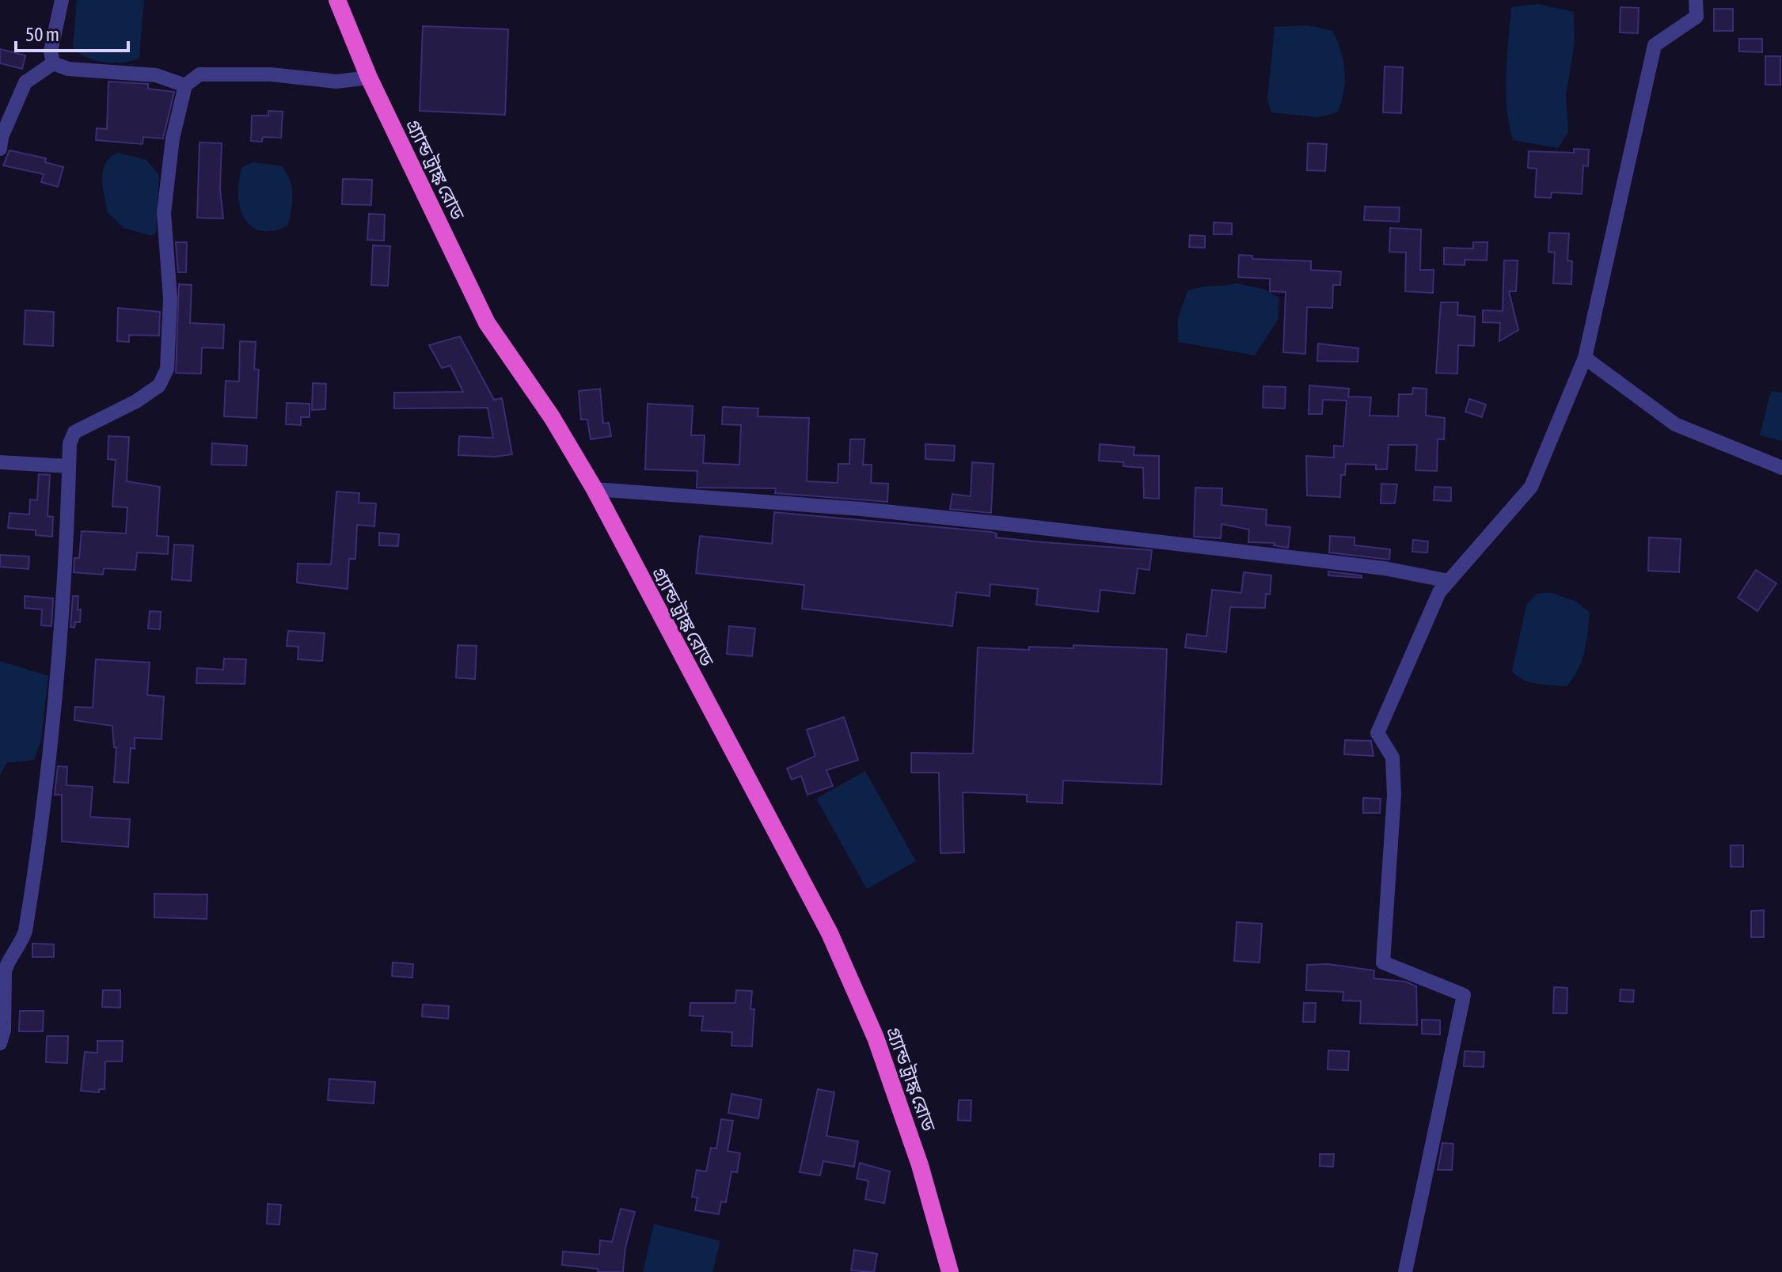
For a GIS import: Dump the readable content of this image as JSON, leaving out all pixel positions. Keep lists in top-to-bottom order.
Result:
{
  "streets": {
    "highway": ["গ্র্যান্ড ট্রাঙ্ক রোড"]
  },
  "scale_bar": "50 m"
}
